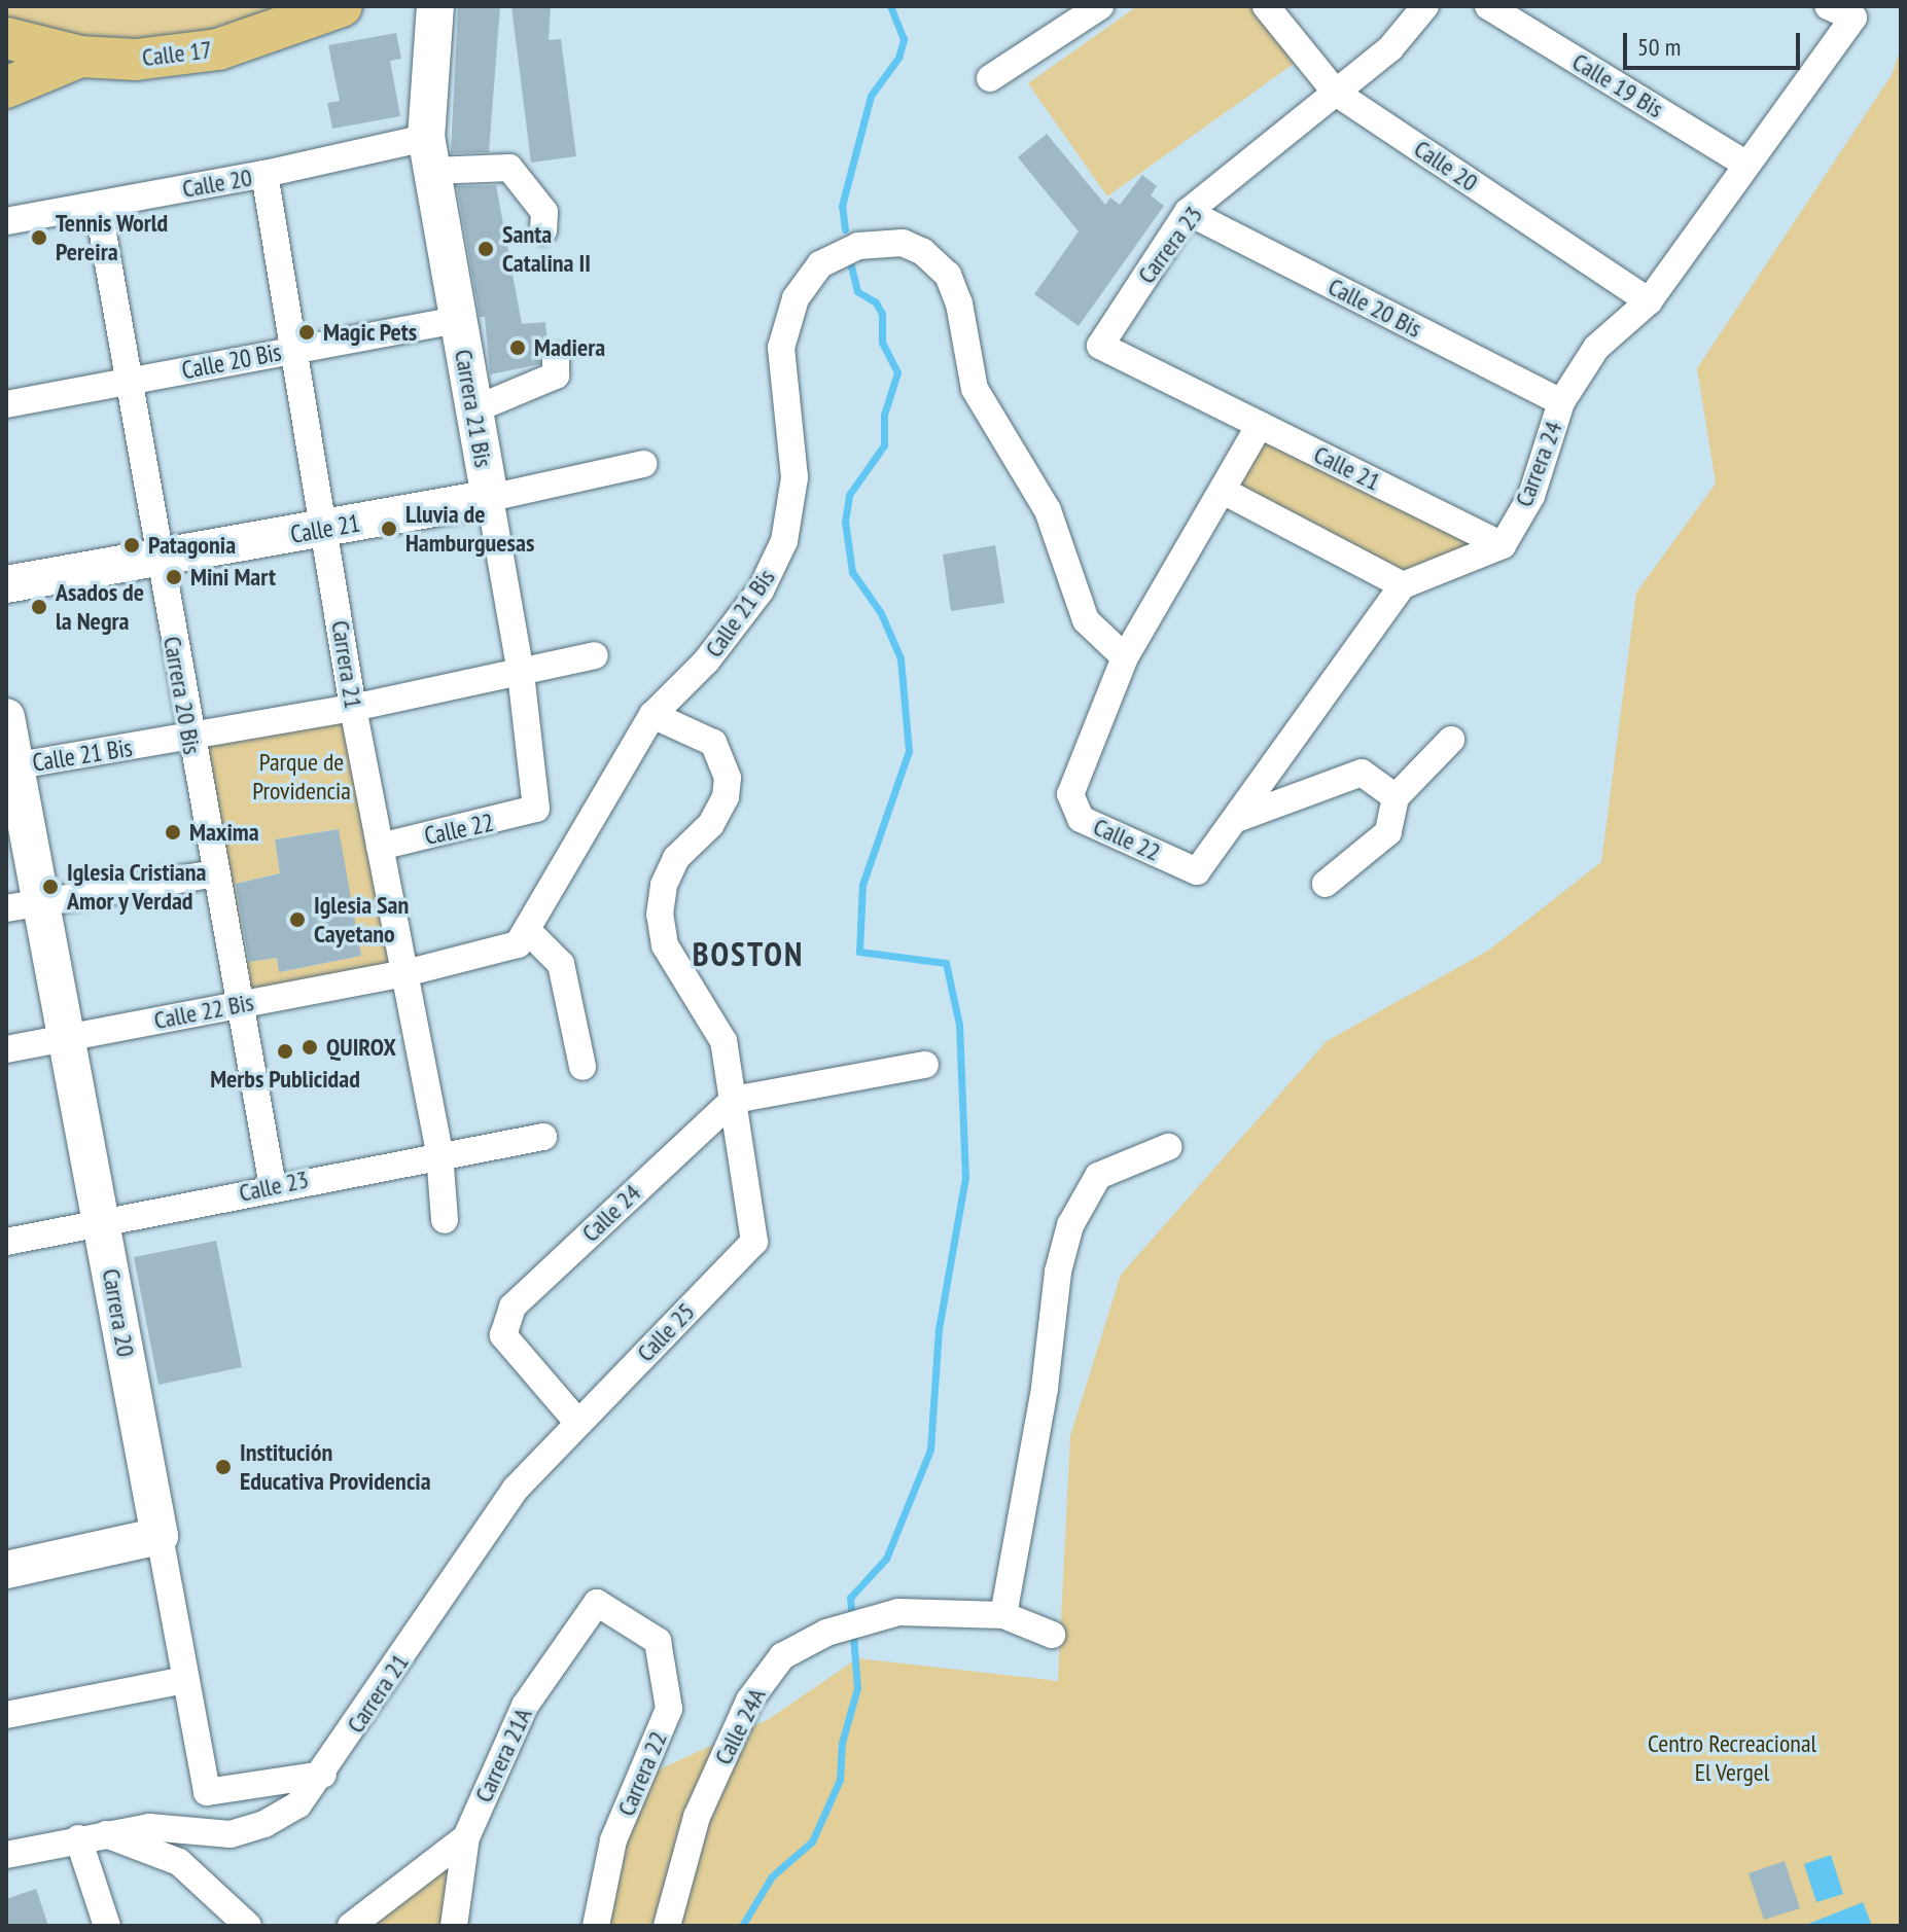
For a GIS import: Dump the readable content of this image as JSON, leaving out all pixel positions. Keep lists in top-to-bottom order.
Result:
{
  "streets": {
    "main road": ["Calle 17"],
    "street": [
      "Calle 19 Bis",
      "Calle 20",
      "Carrera 23",
      "Calle 20 Bis",
      "Carrera 21 Bis",
      "Carrera 24",
      "Calle 21",
      "Calle 21 Bis",
      "Carrera 21",
      "Carrera 20 Bis",
      "Calle 22",
      "Calle 22 Bis",
      "Calle 23",
      "Calle 24",
      "Carrera 20",
      "Calle 25",
      "Calle 24A",
      "Carrera 21A",
      "Carrera 22"
    ]
  },
  "crossings": [
    ["Calle 19 Bis", "Carrera 24"],
    ["Calle 20", "Carrera 23"],
    ["Calle 20", "Carrera 21 Bis"],
    ["Calle 20", "Carrera 24"],
    ["Calle 20", "Carrera 21"],
    ["Calle 20", "Carrera 20 Bis"],
    ["Carrera 23", "Calle 20 Bis"],
    ["Carrera 23", "Calle 21"],
    ["Calle 20 Bis", "Carrera 21 Bis"],
    ["Calle 20 Bis", "Carrera 24"],
    ["Calle 20 Bis", "Carrera 21"],
    ["Calle 20 Bis", "Carrera 20 Bis"],
    ["Carrera 21 Bis", "Calle 21"],
    ["Carrera 21 Bis", "Calle 21 Bis"],
    ["Carrera 21 Bis", "Calle 22"],
    ["Carrera 24", "Calle 21"],
    ["Calle 21", "Carrera 21"],
    ["Calle 21", "Carrera 20 Bis"],
    ["Calle 21 Bis", "Carrera 21"],
    ["Calle 21 Bis", "Carrera 20 Bis"],
    ["Calle 21 Bis", "Calle 22"],
    ["Calle 21 Bis", "Calle 22 Bis"],
    ["Calle 21 Bis", "Carrera 20"],
    ["Carrera 21", "Calle 22"],
    ["Carrera 21", "Calle 22 Bis"],
    ["Carrera 21", "Calle 23"],
    ["Carrera 21", "Calle 24"],
    ["Carrera 21", "Carrera 20"],
    ["Carrera 21", "Calle 25"],
    ["Carrera 20 Bis", "Calle 22 Bis"],
    ["Carrera 20 Bis", "Calle 23"],
    ["Calle 22 Bis", "Carrera 20"],
    ["Calle 23", "Carrera 20"],
    ["Calle 24", "Calle 25"],
    ["Carrera 21A", "Carrera 22"]
  ],
  "districts": ["BOSTON"],
  "parks": ["Parque de Providencia", "Centro Recreacional El Vergel"],
  "places": [
    "Tennis World Pereira",
    "Santa Catalina II",
    "Magic Pets",
    "Madiera",
    "Lluvia de Hamburguesas",
    "Patagonia",
    "Mini Mart",
    "Asados de la Negra",
    "Maxima",
    "Iglesia Cristiana Amor y Verdad",
    "Iglesia San Cayetano",
    "QUIROX",
    "Merbs Publicidad",
    "Institución Educativa Providencia"
  ],
  "scale_bar": "50 m"
}
